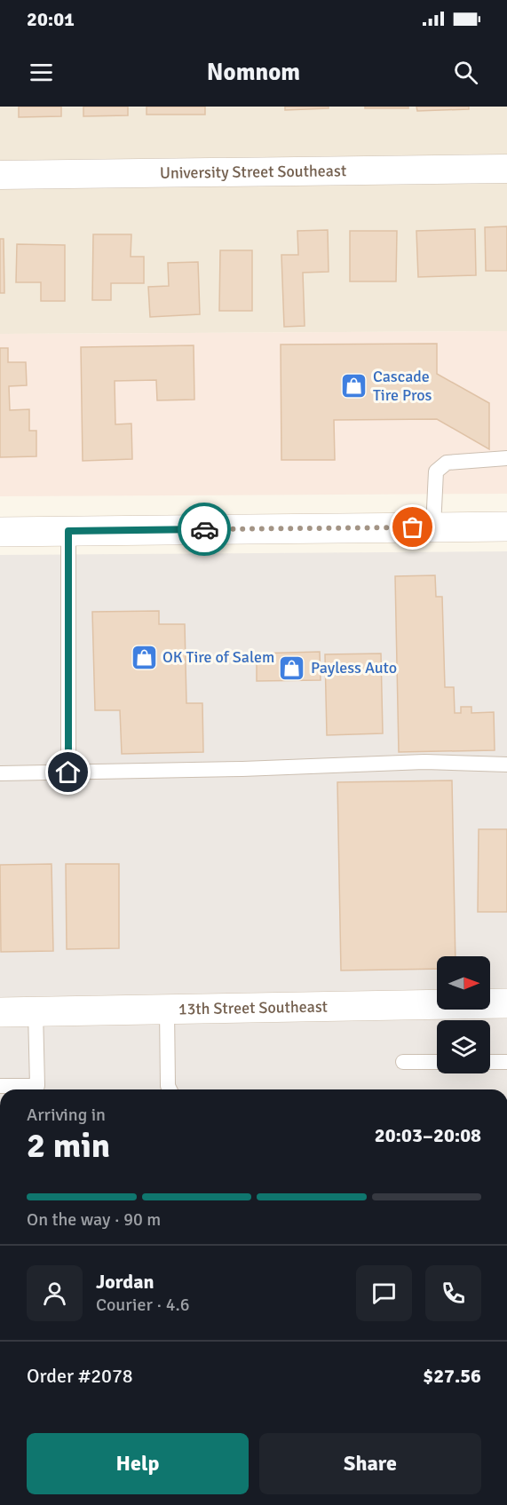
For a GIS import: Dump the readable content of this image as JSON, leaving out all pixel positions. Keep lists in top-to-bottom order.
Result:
{
  "streets": {
    "main road": ["13th Street Southeast"],
    "street": ["University Street Southeast"]
  },
  "places": {
    "shop": ["Cascade Tire Pros", "OK Tire of Salem", "Payless Auto"]
  },
  "north": "right",
  "page": {
    "status": "20:01",
    "header": "Nomnom",
    "heading": ["2 min", "Arriving in", "20:03–20:08"],
    "panel": [
      "Jordan",
      "Courier · 4.6",
      "Order #2078",
      "$27.56"
    ],
    "bar": "On the way · 90 m",
    "buttons": ["Help", "Share"]
  }
}
